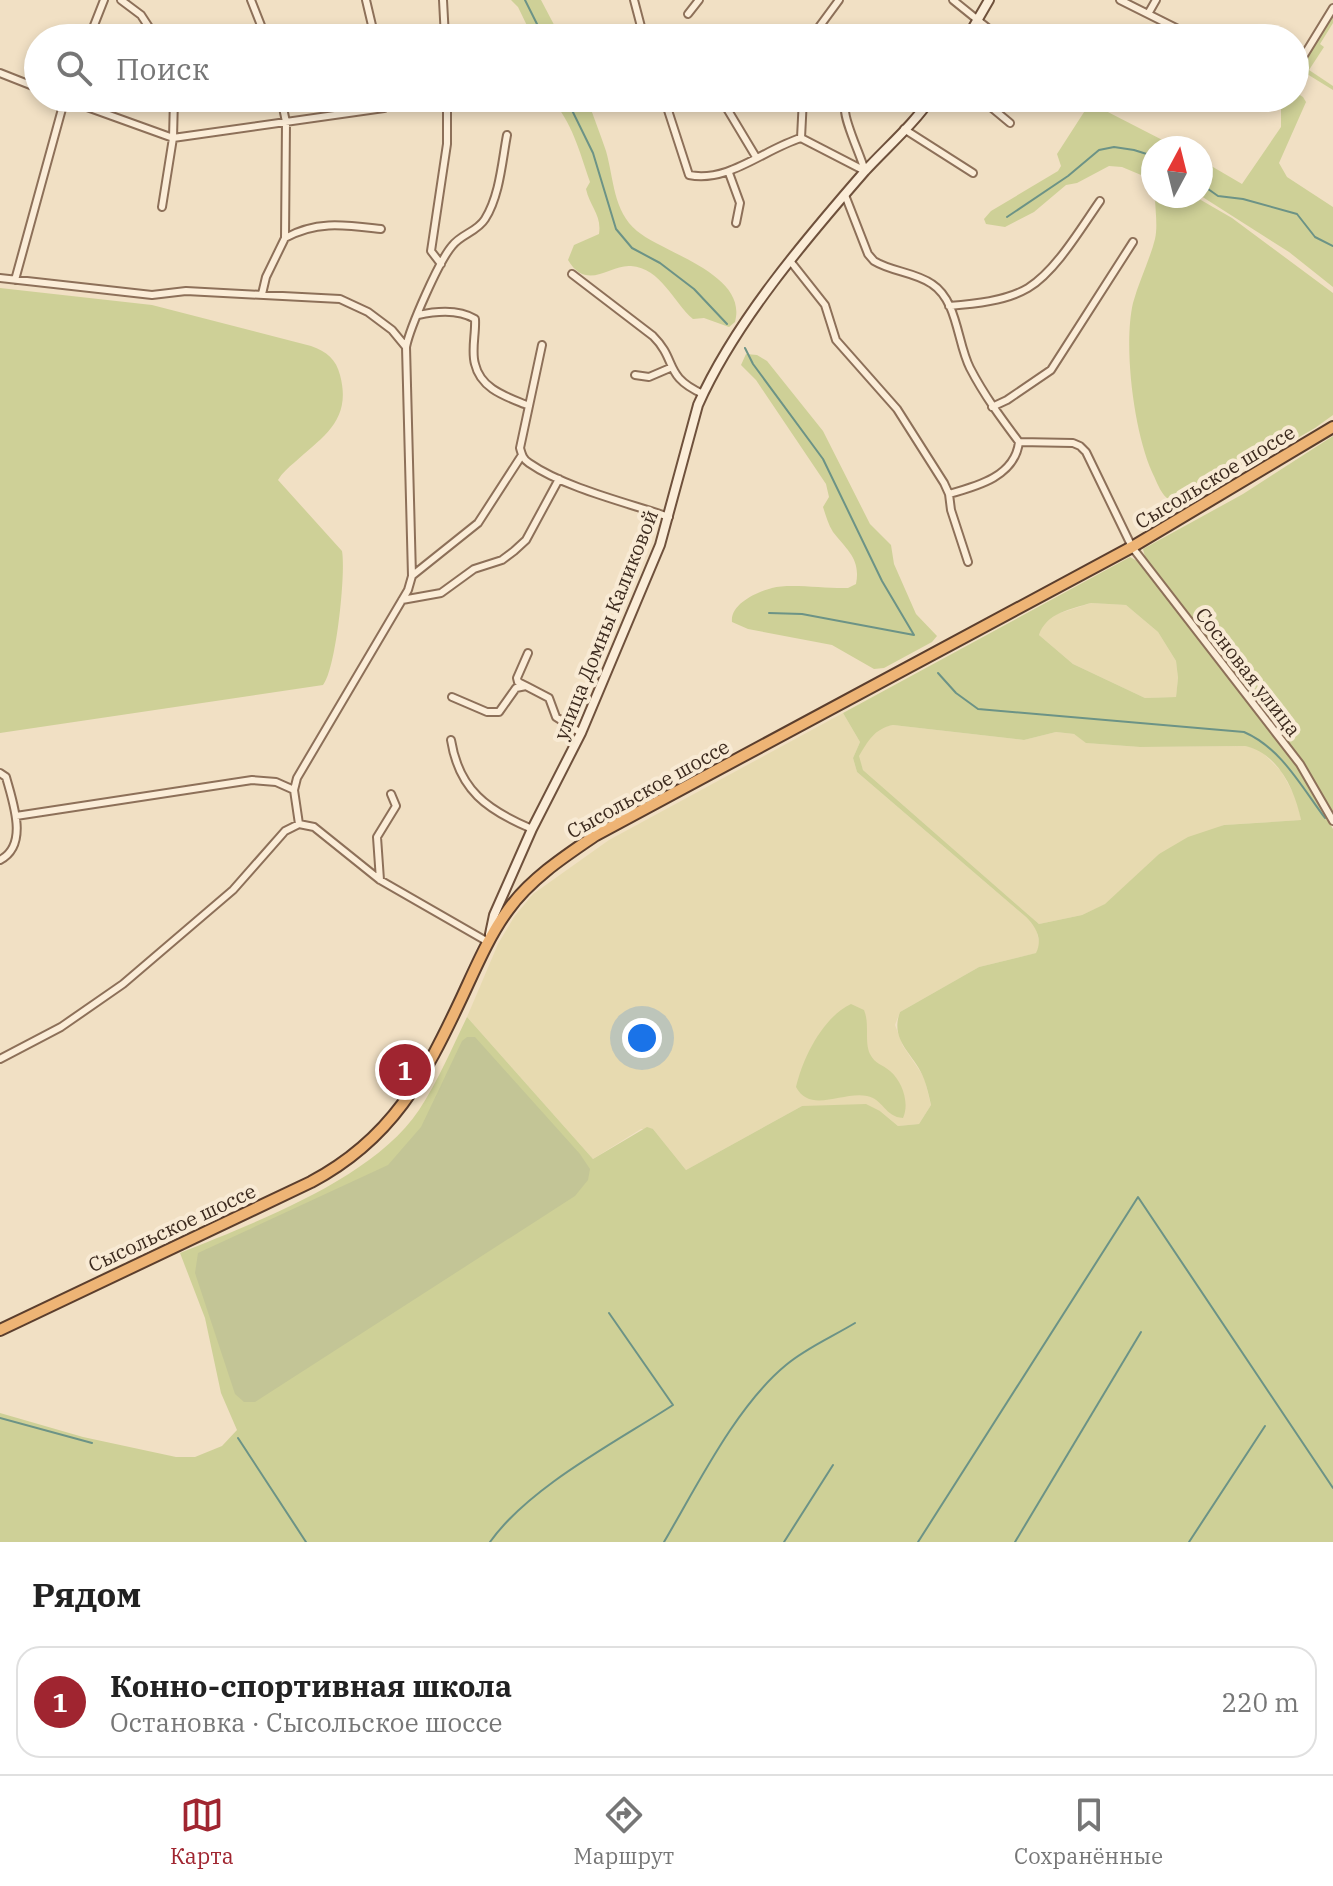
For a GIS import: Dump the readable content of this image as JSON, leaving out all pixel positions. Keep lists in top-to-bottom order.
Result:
{
  "streets": {
    "highway": ["Сысольское шоссе"],
    "main road": ["улица Домны Каликовой"],
    "street": ["Сосновая улица"]
  },
  "crossings": [
    ["Сысольское шоссе", "улица Домны Каликовой"],
    ["Сысольское шоссе", "Сосновая улица"]
  ],
  "north": "top",
  "page": {
    "search": "Поиск",
    "pins": "1",
    "heading": "Рядом",
    "list": [
      {
        "mark": "1",
        "name": "Конно-спортивная школа",
        "note": "Остановка · Сысольское шоссе",
        "value": "220 m"
      }
    ],
    "nav": ["Карта", "Маршрут", "Сохранённые"]
  }
}
